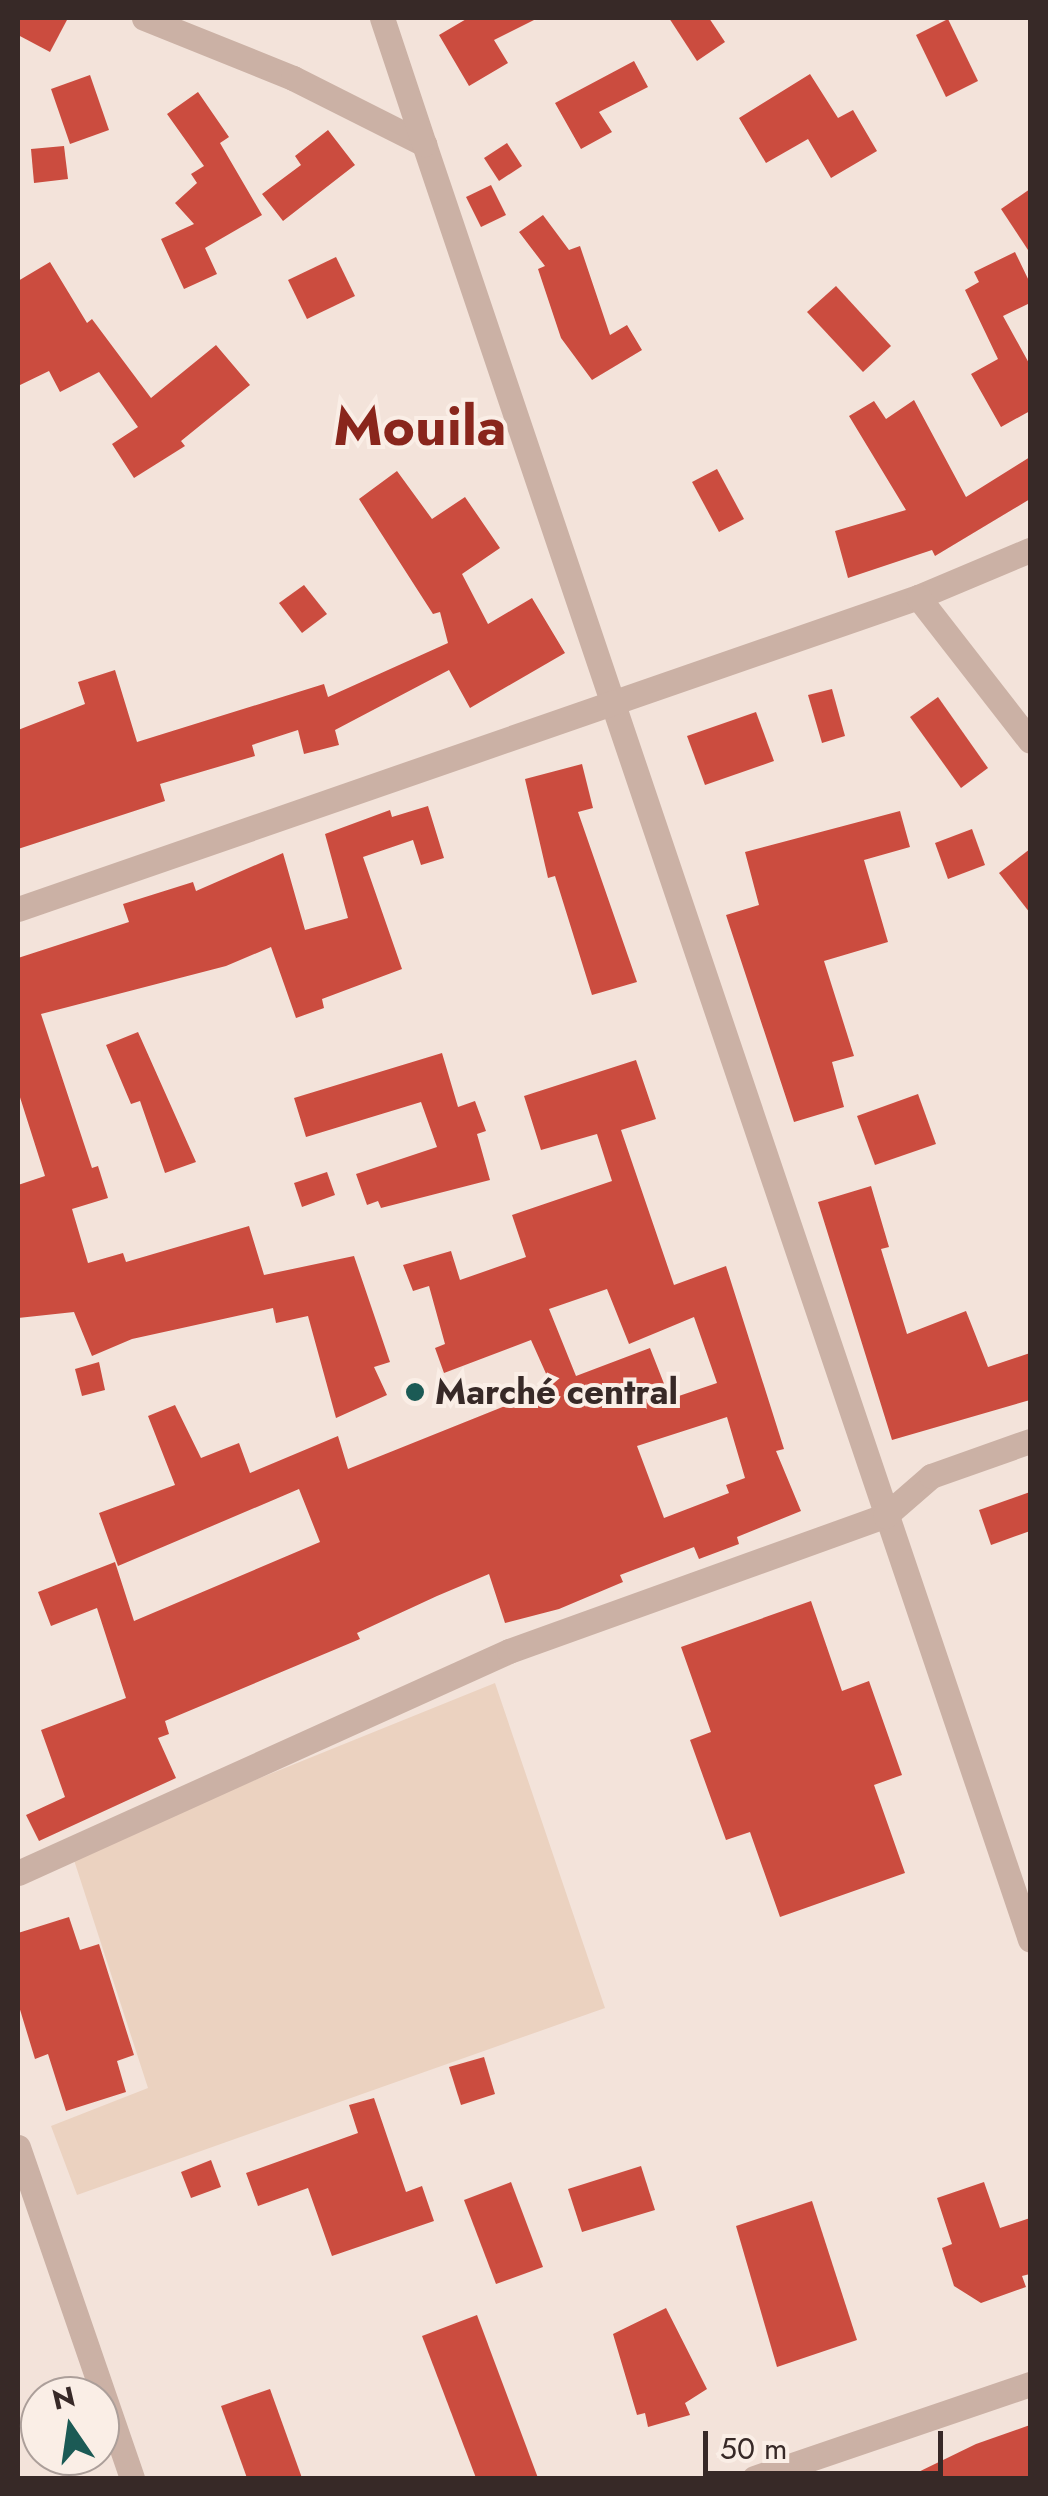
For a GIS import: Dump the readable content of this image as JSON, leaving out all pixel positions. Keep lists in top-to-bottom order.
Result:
{
  "districts": ["Mouila"],
  "places": ["Marché central"],
  "scale_bar": "50 m",
  "north": "top"
}
